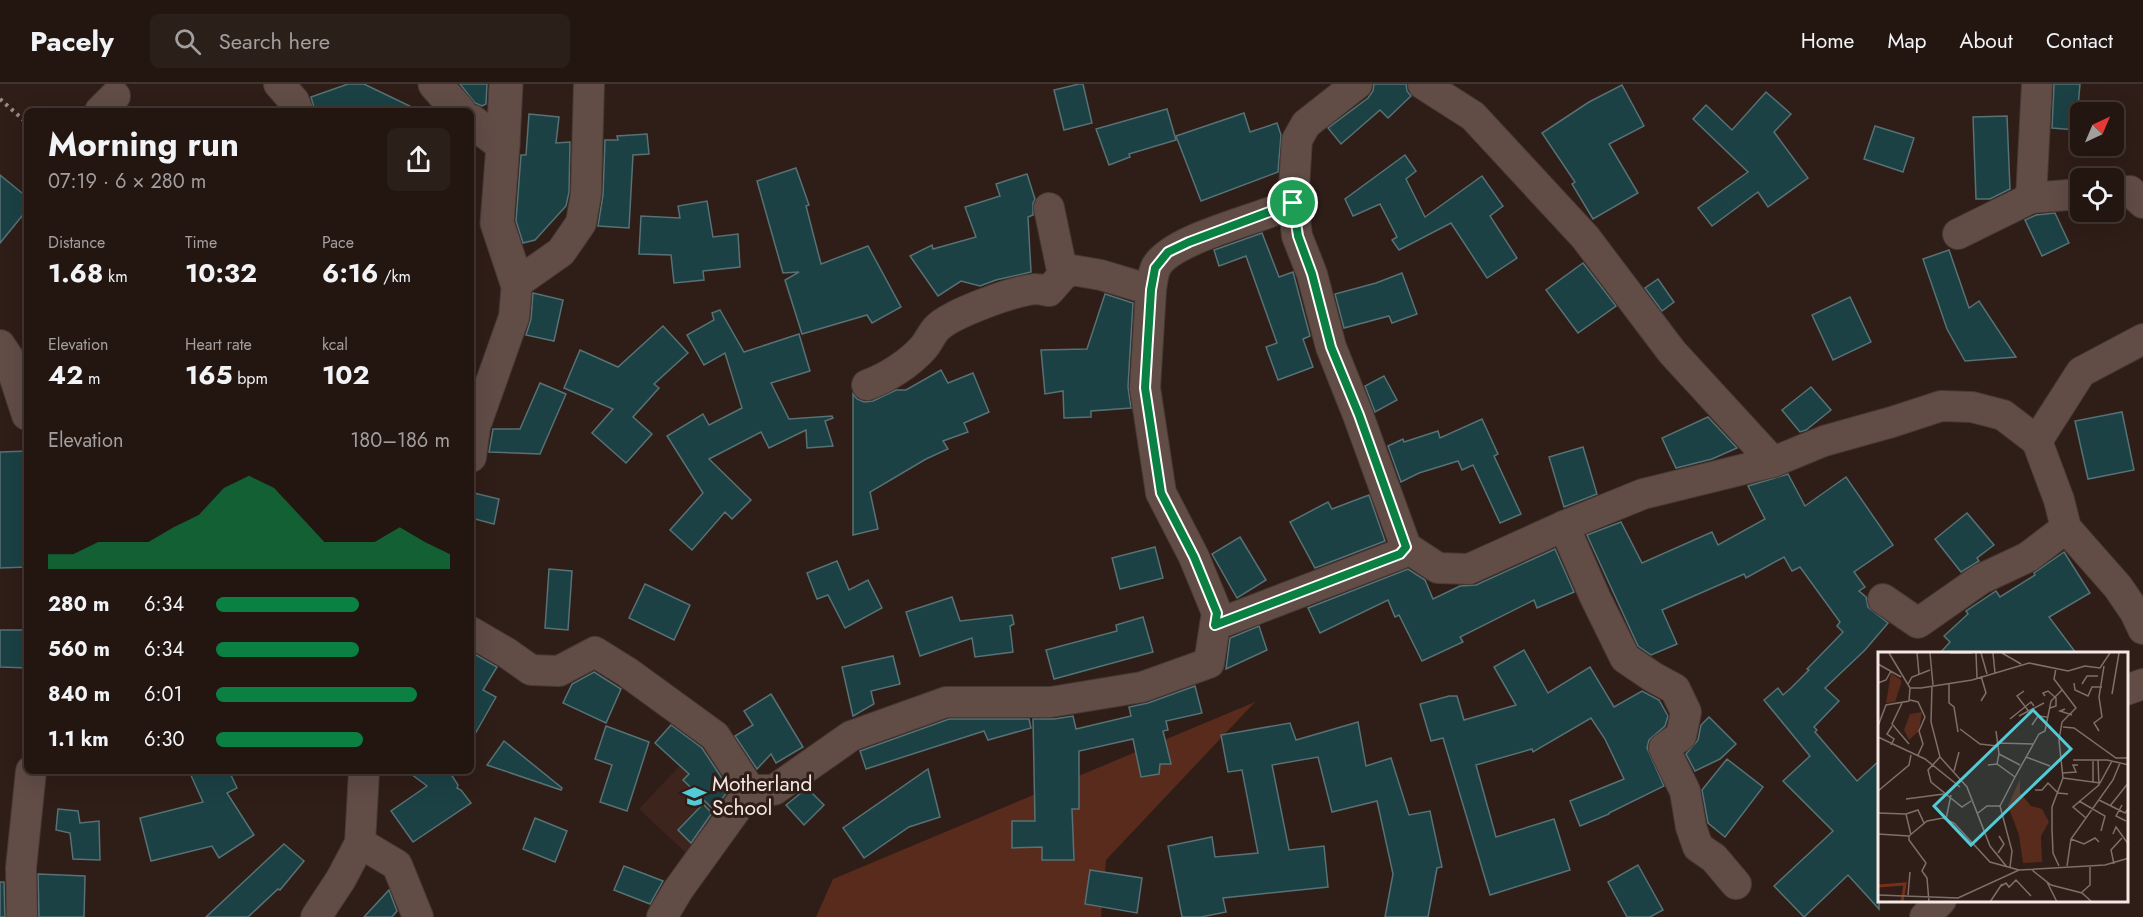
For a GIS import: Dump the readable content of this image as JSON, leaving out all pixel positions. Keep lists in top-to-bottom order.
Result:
{
  "places": {
    "school or university": ["Motherland School"]
  },
  "north": "top right",
  "page": {
    "header": "Pacely",
    "search": "Search here",
    "nav": [
      "Home",
      "Map",
      "About",
      "Contact"
    ],
    "heading": ["Morning run", "07:19 · 6 × 280 m"],
    "stats": [
      ["Distance", "1.68 km"],
      ["Time", "10:32"],
      ["Pace", "6:16 /km"],
      ["Elevation", "42 m"],
      ["Heart rate", "165 bpm"],
      ["kcal", "102"]
    ],
    "chart": ["Elevation", "180–186 m"],
    "list": [
      {
        "name": "280 m",
        "note": "6:34"
      },
      {
        "name": "560 m",
        "note": "6:34"
      },
      {
        "name": "840 m",
        "note": "6:01"
      },
      {
        "name": "1.1 km",
        "note": "6:30"
      }
    ]
  }
}
